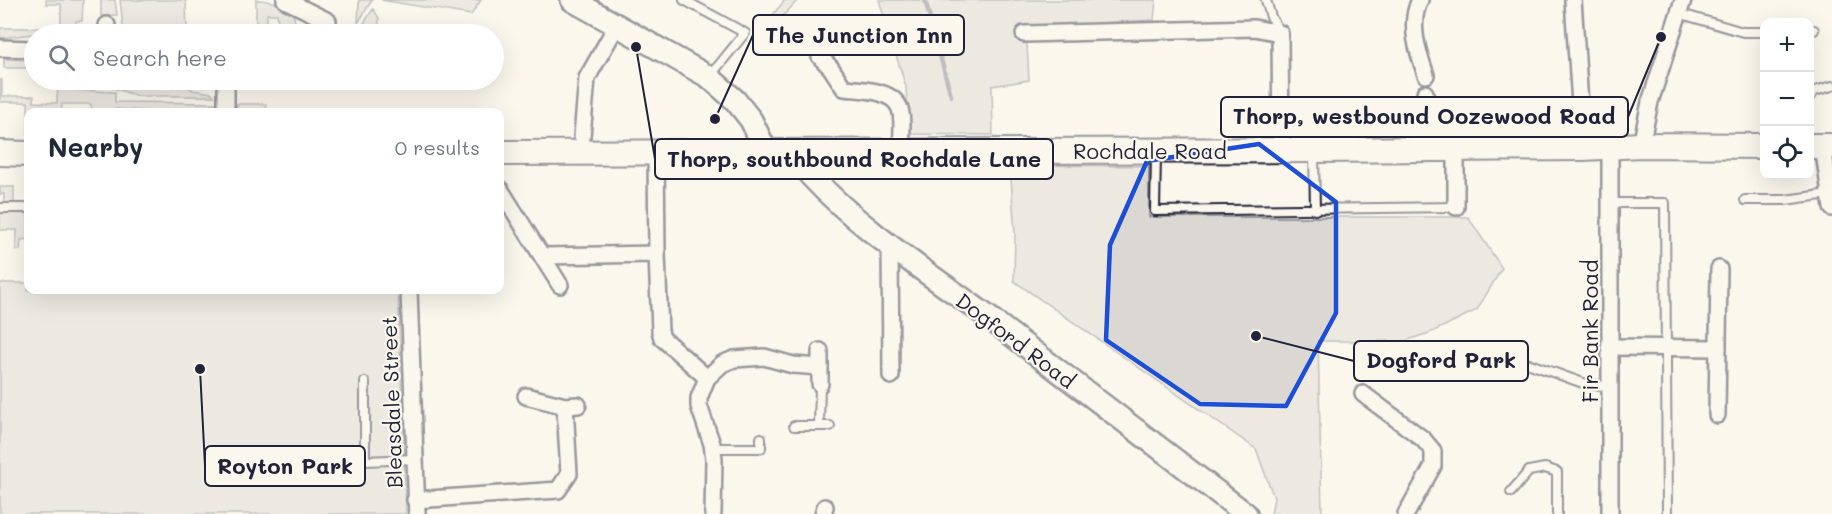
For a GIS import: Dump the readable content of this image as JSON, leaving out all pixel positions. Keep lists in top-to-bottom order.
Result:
{
  "streets": {
    "main road": ["Rochdale Road"],
    "street": ["Fir Bank Road", "Dogford Road", "Bleasdale Street"]
  },
  "crossings": [
    ["Rochdale Road", "Fir Bank Road"],
    ["Rochdale Road", "Dogford Road"]
  ],
  "places": [
    "Thorp, westbound Oozewood Road",
    "Thorp, southbound Rochdale Lane",
    "The Junction Inn",
    "Dogford Park",
    "Royton Park"
  ],
  "page": {
    "map_buttons": ["+", "−"],
    "search": "Search here",
    "heading": ["Nearby", "0 results"]
  }
}
